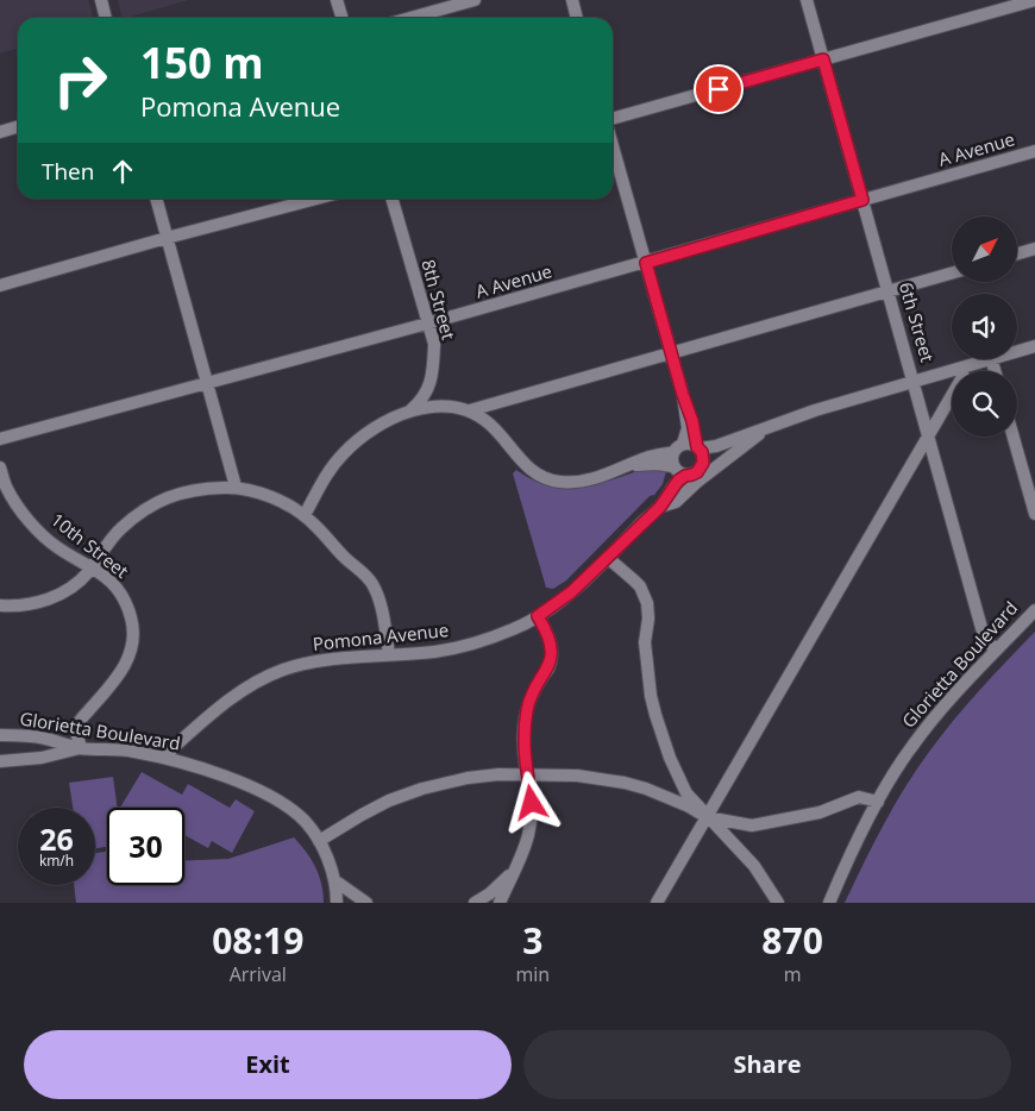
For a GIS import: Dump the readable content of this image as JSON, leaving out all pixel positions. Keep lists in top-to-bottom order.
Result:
{
  "streets": {
    "street": [
      "A Avenue",
      "8th Street",
      "6th Street",
      "10th Street",
      "Pomona Avenue",
      "Glorietta Boulevard"
    ]
  },
  "crossings": [
    ["A Avenue", "8th Street"],
    ["A Avenue", "6th Street"],
    ["6th Street", "Pomona Avenue"],
    ["6th Street", "Glorietta Boulevard"],
    ["10th Street", "Glorietta Boulevard"],
    ["Pomona Avenue", "Glorietta Boulevard"]
  ],
  "north": "top right",
  "page": {
    "turn": ["150 m", "Pomona Avenue"],
    "then": "Then",
    "speed": "26 km/h",
    "limit": "30",
    "eta": [
      "08:19",
      "Arrival",
      "3",
      "min",
      "870",
      "m"
    ],
    "buttons": ["Exit", "Share"]
  }
}
